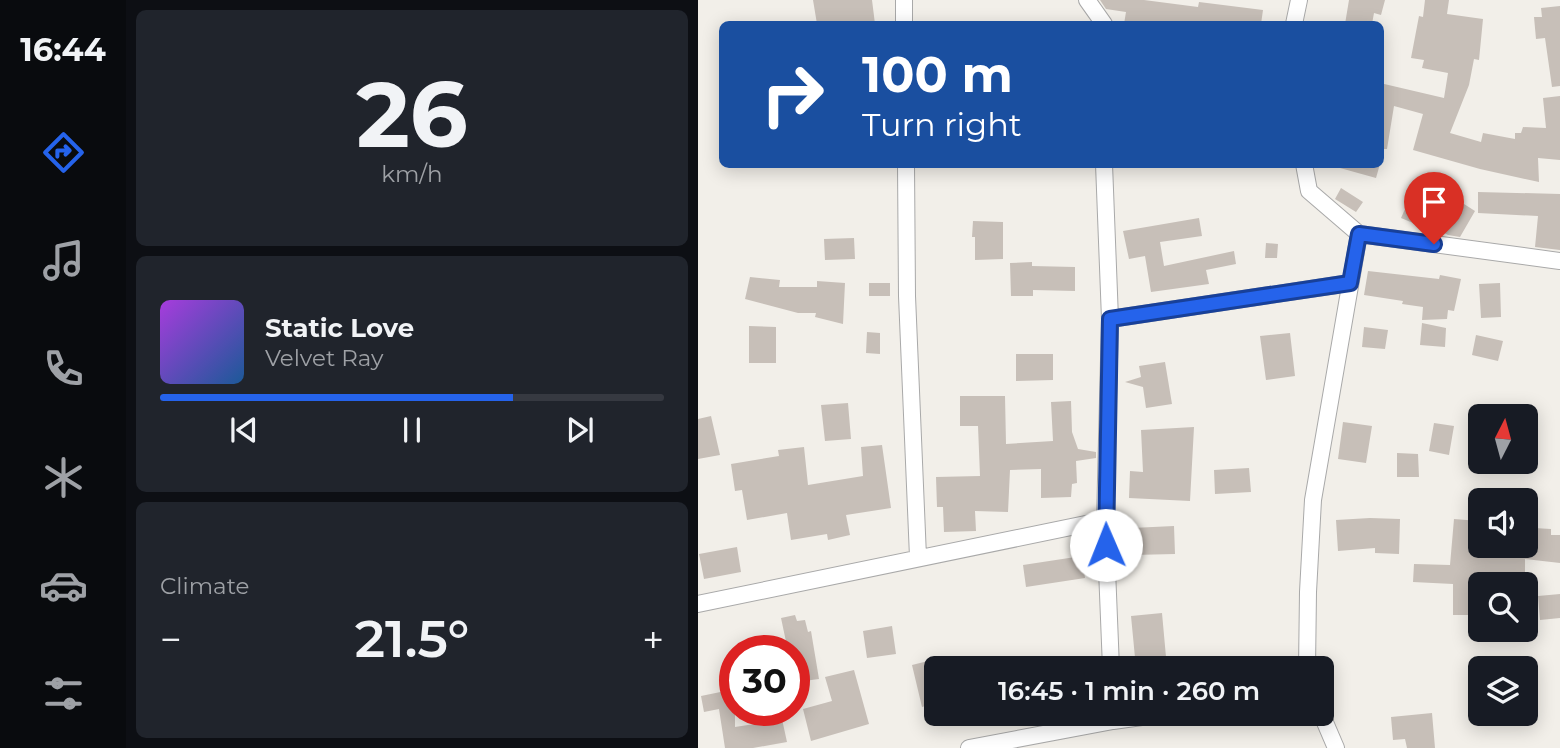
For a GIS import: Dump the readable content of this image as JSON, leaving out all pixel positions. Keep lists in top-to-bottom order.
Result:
{
  "north": "top",
  "page": {
    "tabs": "16:44",
    "tile": [
      ["26", "km/h"],
      "Climate"
    ],
    "turn": ["100 m", "Turn right"],
    "song": ["Static Love", "Velvet Ray"],
    "heat": ["−", "21.5°", "+"],
    "limit": "30",
    "trip": "16:45 · 1 min · 260 m"
  }
}
